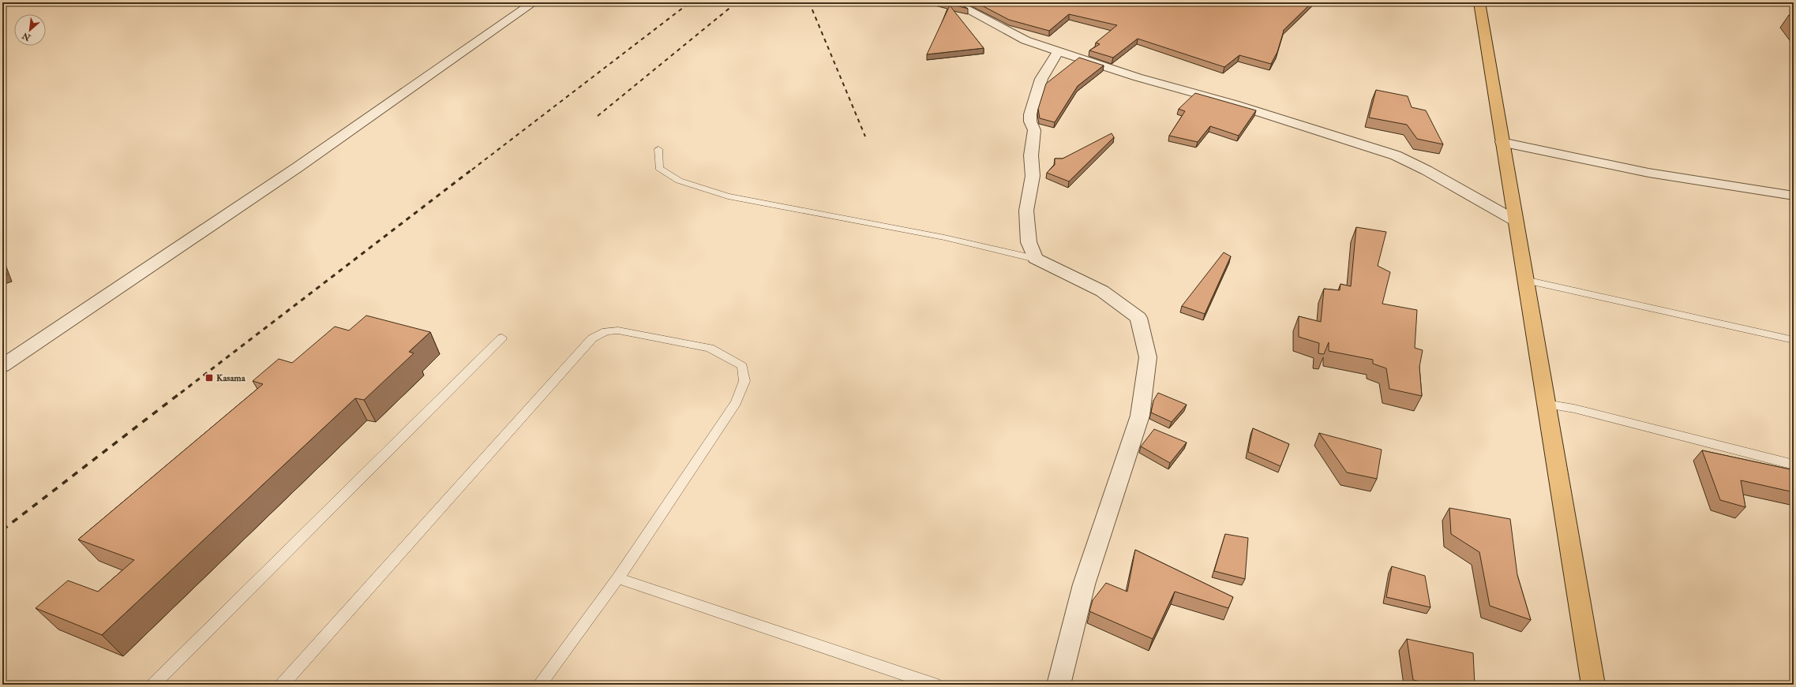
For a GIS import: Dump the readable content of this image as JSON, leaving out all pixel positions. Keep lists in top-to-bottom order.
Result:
{
  "places": {
    "transit": ["Kasama"]
  },
  "north": "bottom left"
}
